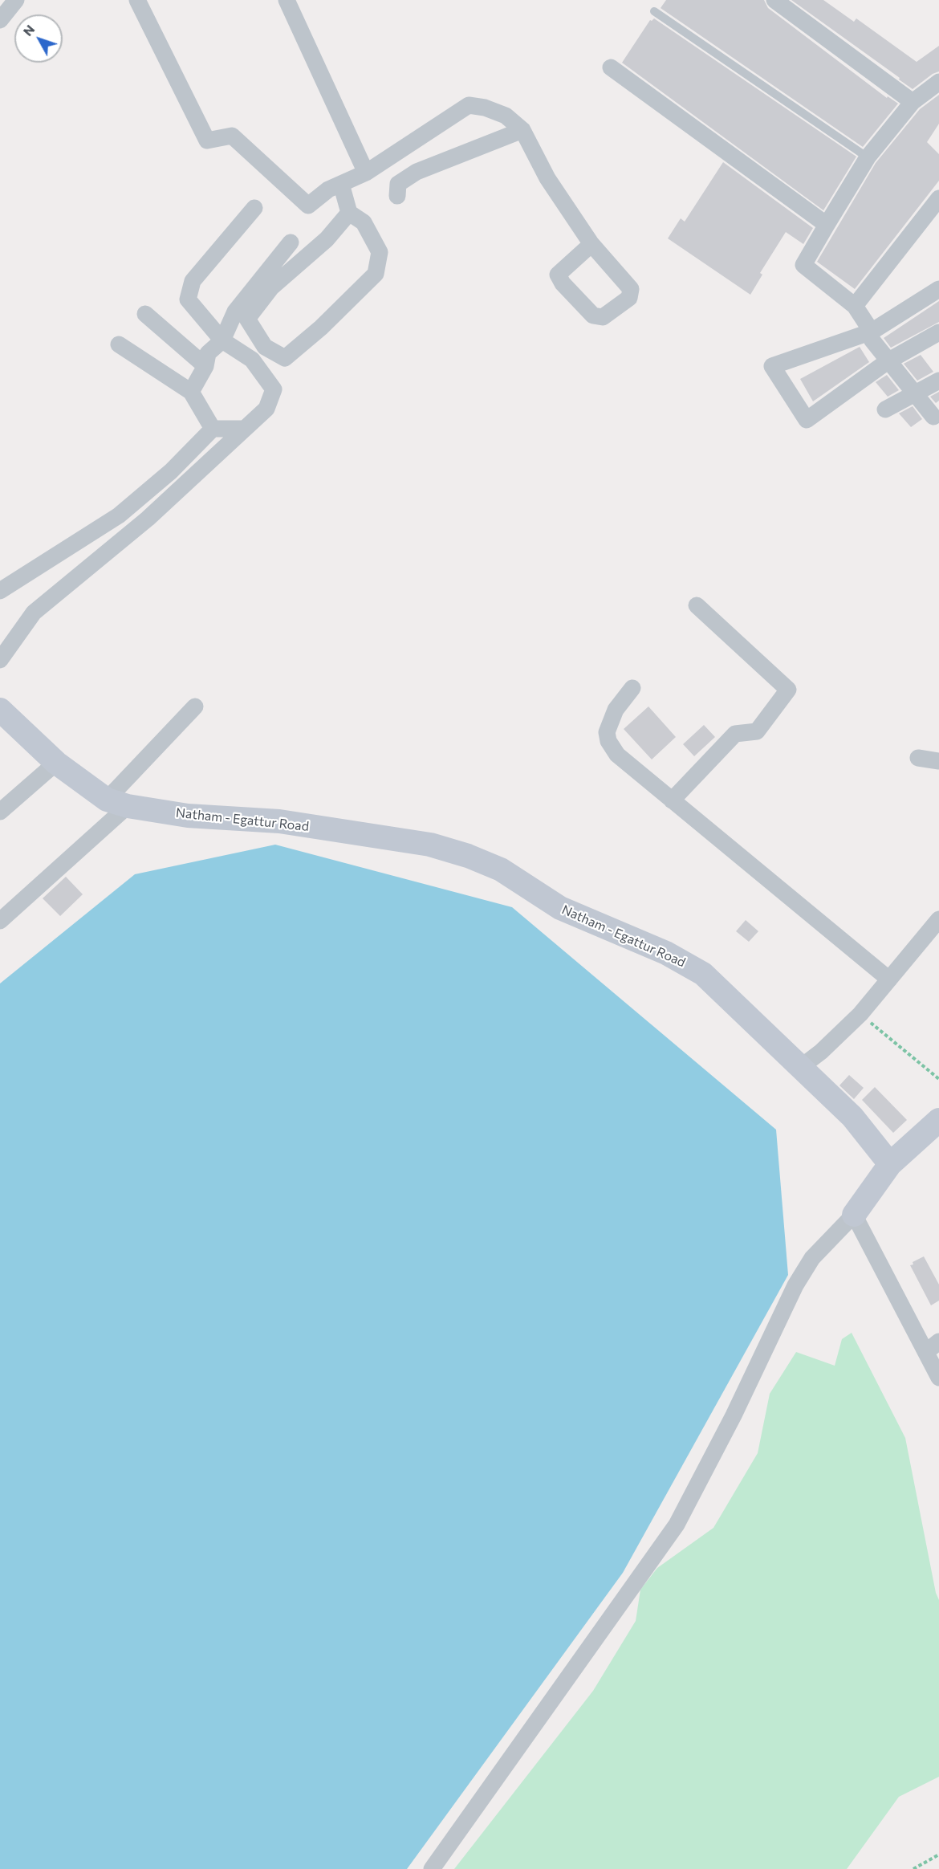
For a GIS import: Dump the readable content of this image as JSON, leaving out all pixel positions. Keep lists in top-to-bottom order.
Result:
{
  "streets": {
    "street": ["Natham - Egattur Road"]
  },
  "north": "top left"
}
